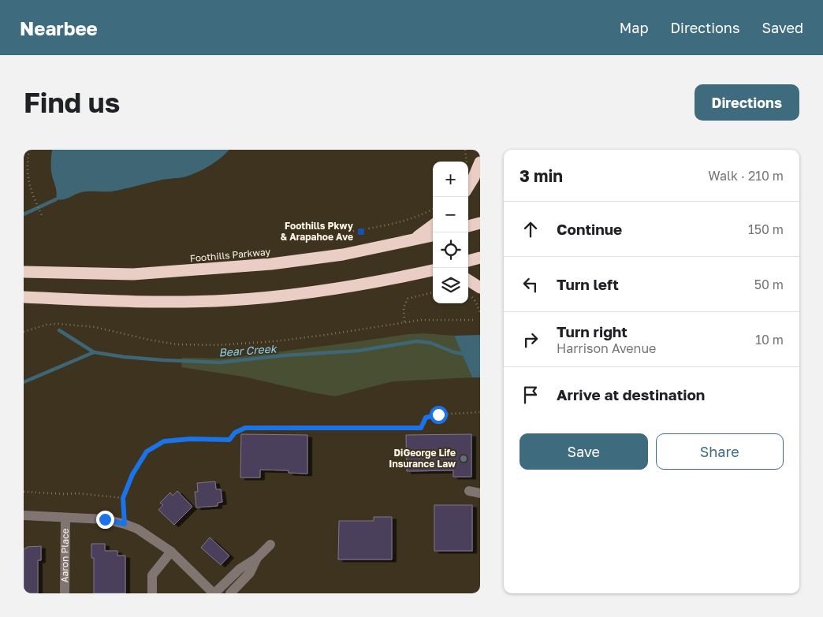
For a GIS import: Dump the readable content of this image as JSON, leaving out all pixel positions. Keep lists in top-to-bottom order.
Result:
{
  "streets": {
    "highway": ["Foothills Parkway"],
    "street": ["Aaron Place"]
  },
  "water": ["Bear Creek"],
  "places": {
    "transit": ["Foothills Pkwy & Arapahoe Ave"],
    "other": ["DiGeorge Life Insurance Law"]
  },
  "page": {
    "header": "Nearbee",
    "nav": ["Map", "Directions", "Saved"],
    "buttons": [
      "Directions",
      ["Save", "Share"]
    ],
    "title": "Find us",
    "heading": ["3 min", "Walk · 210 m"],
    "map_buttons": ["+", "−"],
    "list": [
      ["Continue", "150 m"],
      ["Turn left", "50 m"],
      ["Turn right", "Harrison Avenue", "10 m"],
      "Arrive at destination"
    ]
  }
}
